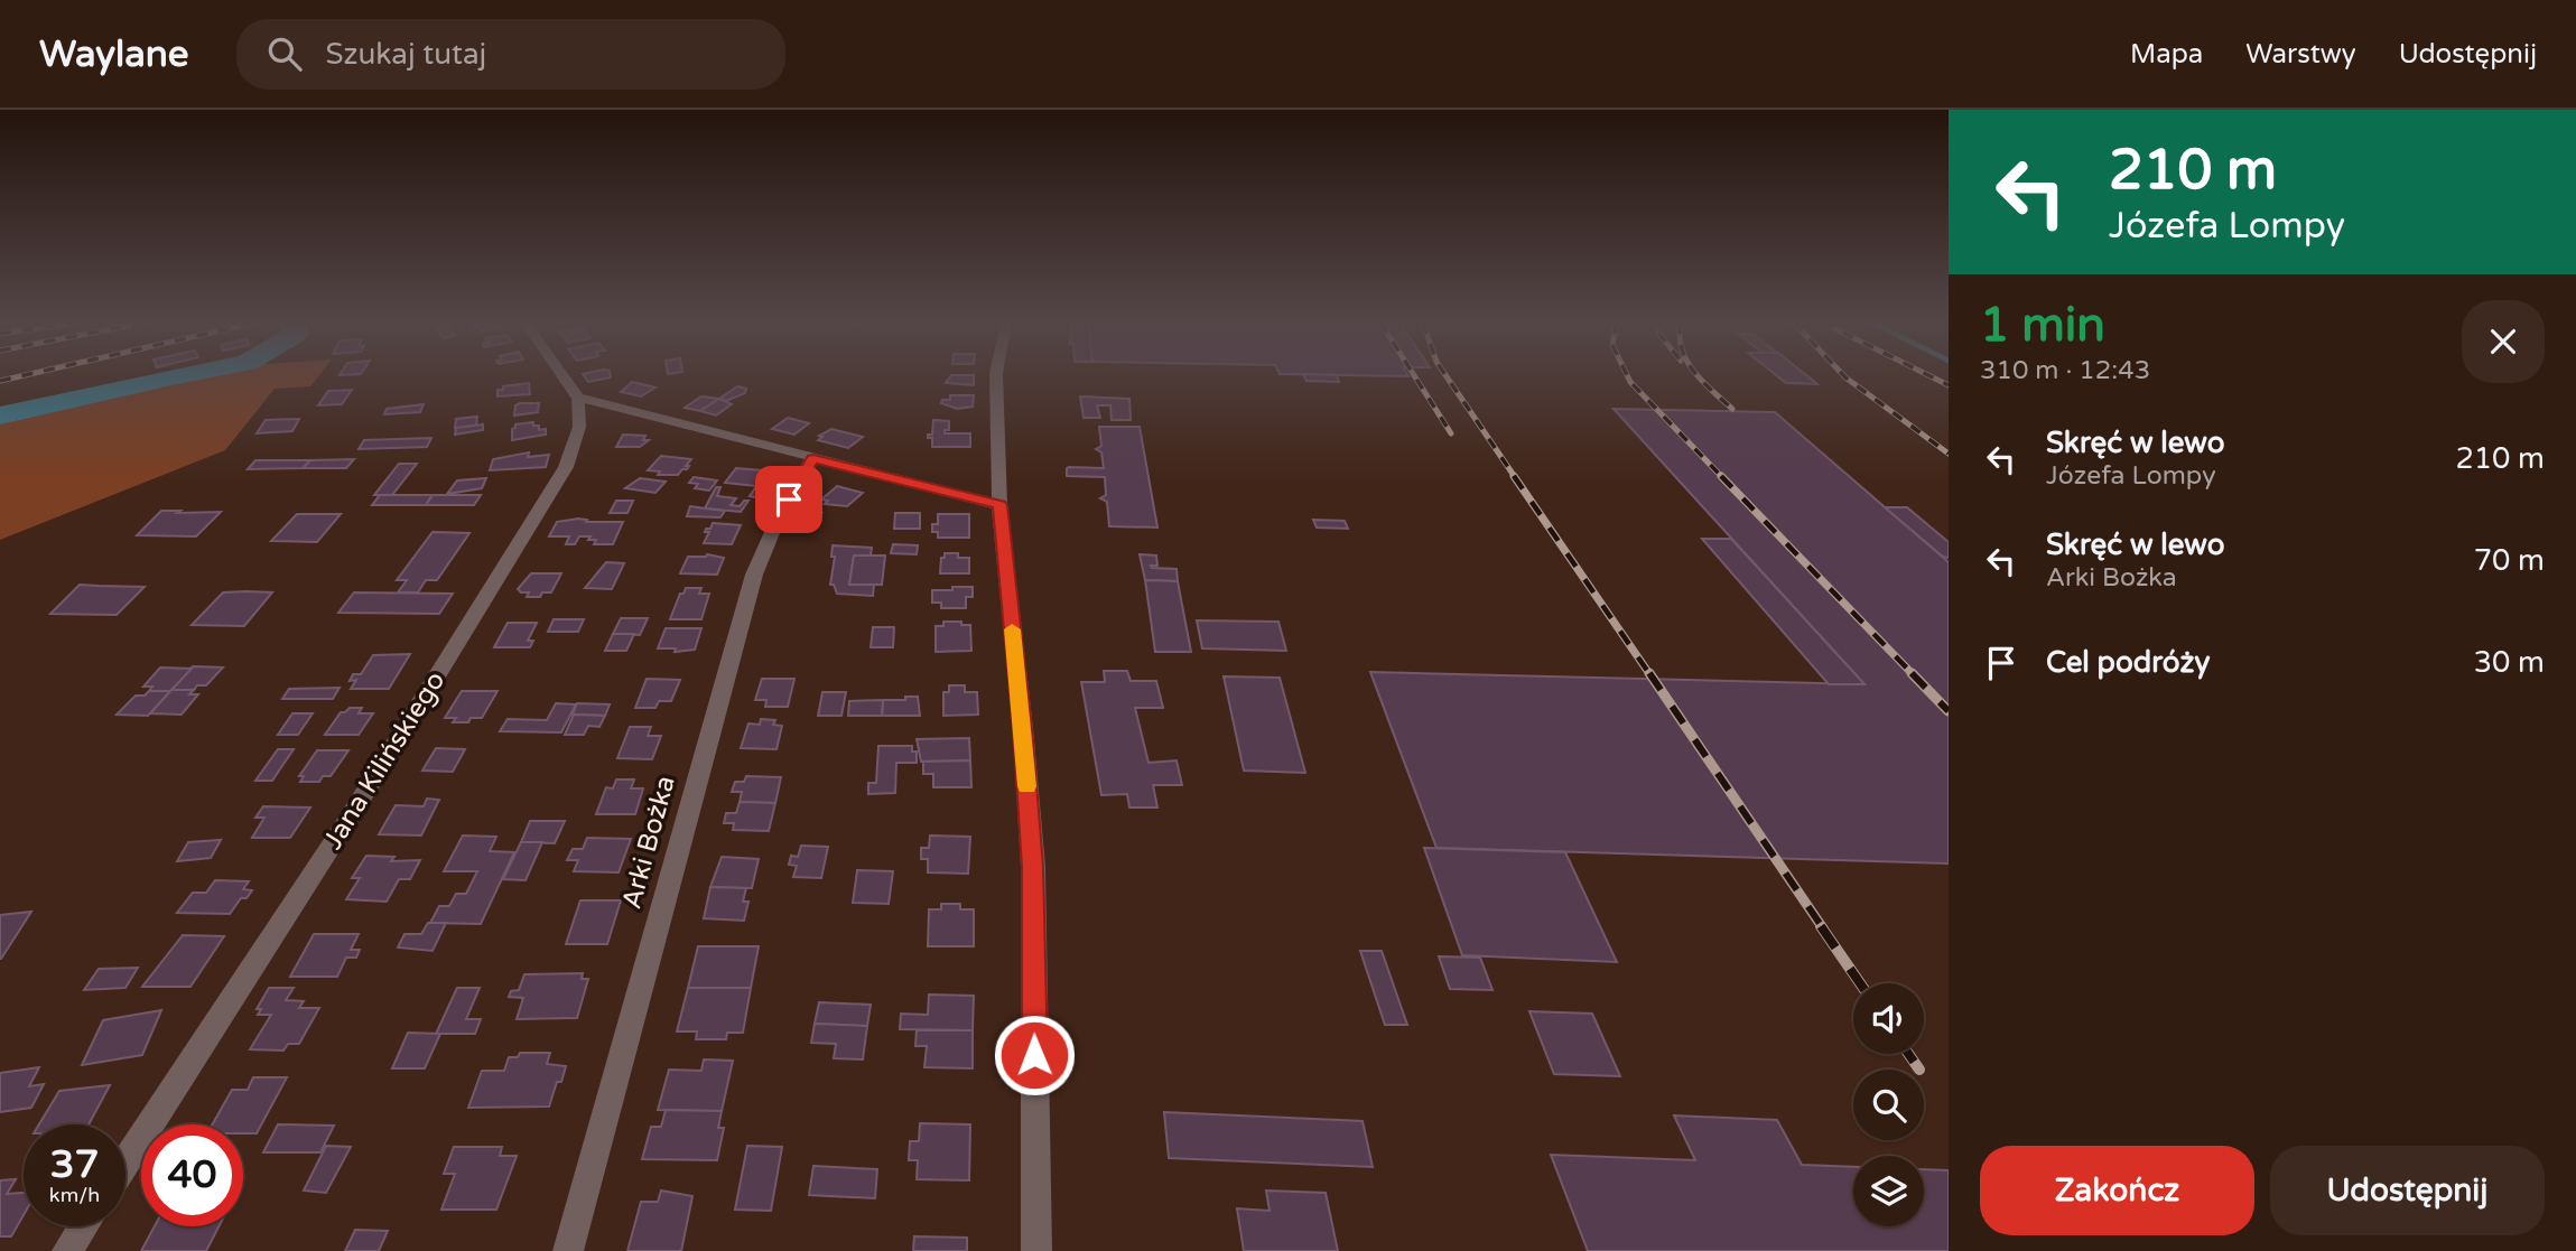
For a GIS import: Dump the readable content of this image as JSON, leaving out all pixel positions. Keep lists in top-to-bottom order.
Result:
{
  "streets": {
    "street": ["Jana Kilińskiego", "Arki Bożka"]
  },
  "page": {
    "header": "Waylane",
    "search": "Szukaj tutaj",
    "nav": ["Mapa", "Warstwy", "Udostępnij"],
    "turn": ["210 m", "Józefa Lompy"],
    "heading": ["1 min", "310 m · 12:43"],
    "list": [
      {
        "name": "Skręć w lewo",
        "note": "Józefa Lompy",
        "value": "210 m"
      },
      {
        "name": "Skręć w lewo",
        "note": "Arki Bożka",
        "value": "70 m"
      },
      {
        "name": "Cel podróży",
        "value": "30 m"
      }
    ],
    "speed": "37 km/h",
    "limit": "40",
    "buttons": ["Zakończ", "Udostępnij"]
  }
}
